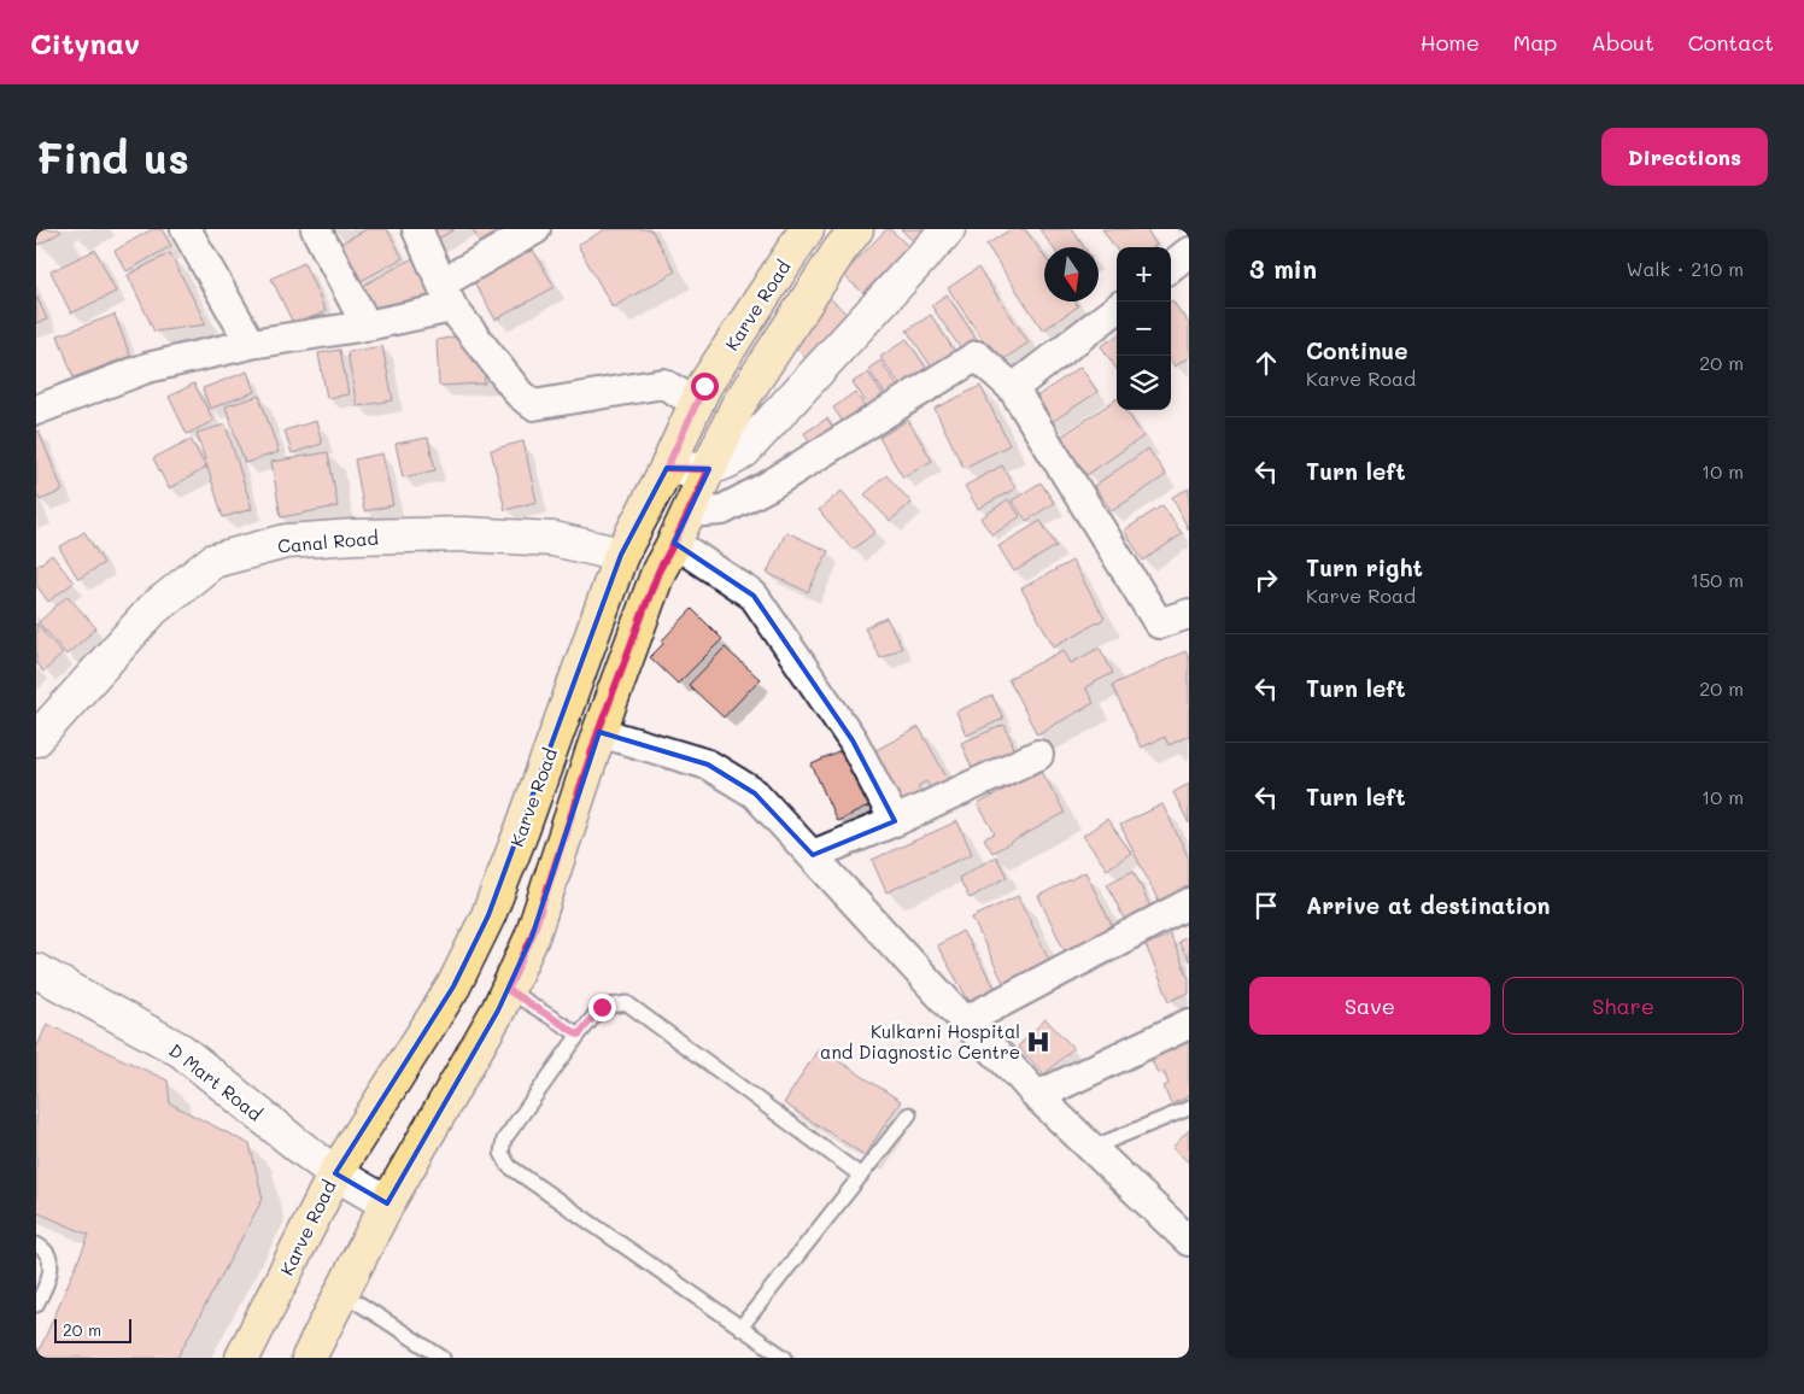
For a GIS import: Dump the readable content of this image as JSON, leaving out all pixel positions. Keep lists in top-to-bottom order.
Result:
{
  "streets": {
    "main road": ["Karve Road"],
    "street": ["Canal Road", "D Mart Road"]
  },
  "crossings": [
    ["Karve Road", "Canal Road"],
    ["Karve Road", "D Mart Road"]
  ],
  "places": {
    "hospital": ["Kulkarni Hospital and Diagnostic Centre"]
  },
  "scale_bar": "20 m",
  "north": "bottom",
  "page": {
    "header": "Citynav",
    "nav": [
      "Home",
      "Map",
      "About",
      "Contact"
    ],
    "buttons": [
      "Directions",
      ["Save", "Share"]
    ],
    "title": "Find us",
    "heading": ["3 min", "Walk · 210 m"],
    "map_buttons": ["+", "−"],
    "list": [
      ["Continue", "Karve Road", "20 m"],
      ["Turn left", "10 m"],
      ["Turn right", "Karve Road", "150 m"],
      ["Turn left", "20 m"],
      ["Turn left", "10 m"],
      "Arrive at destination"
    ],
    "scale": "20 m"
  }
}
